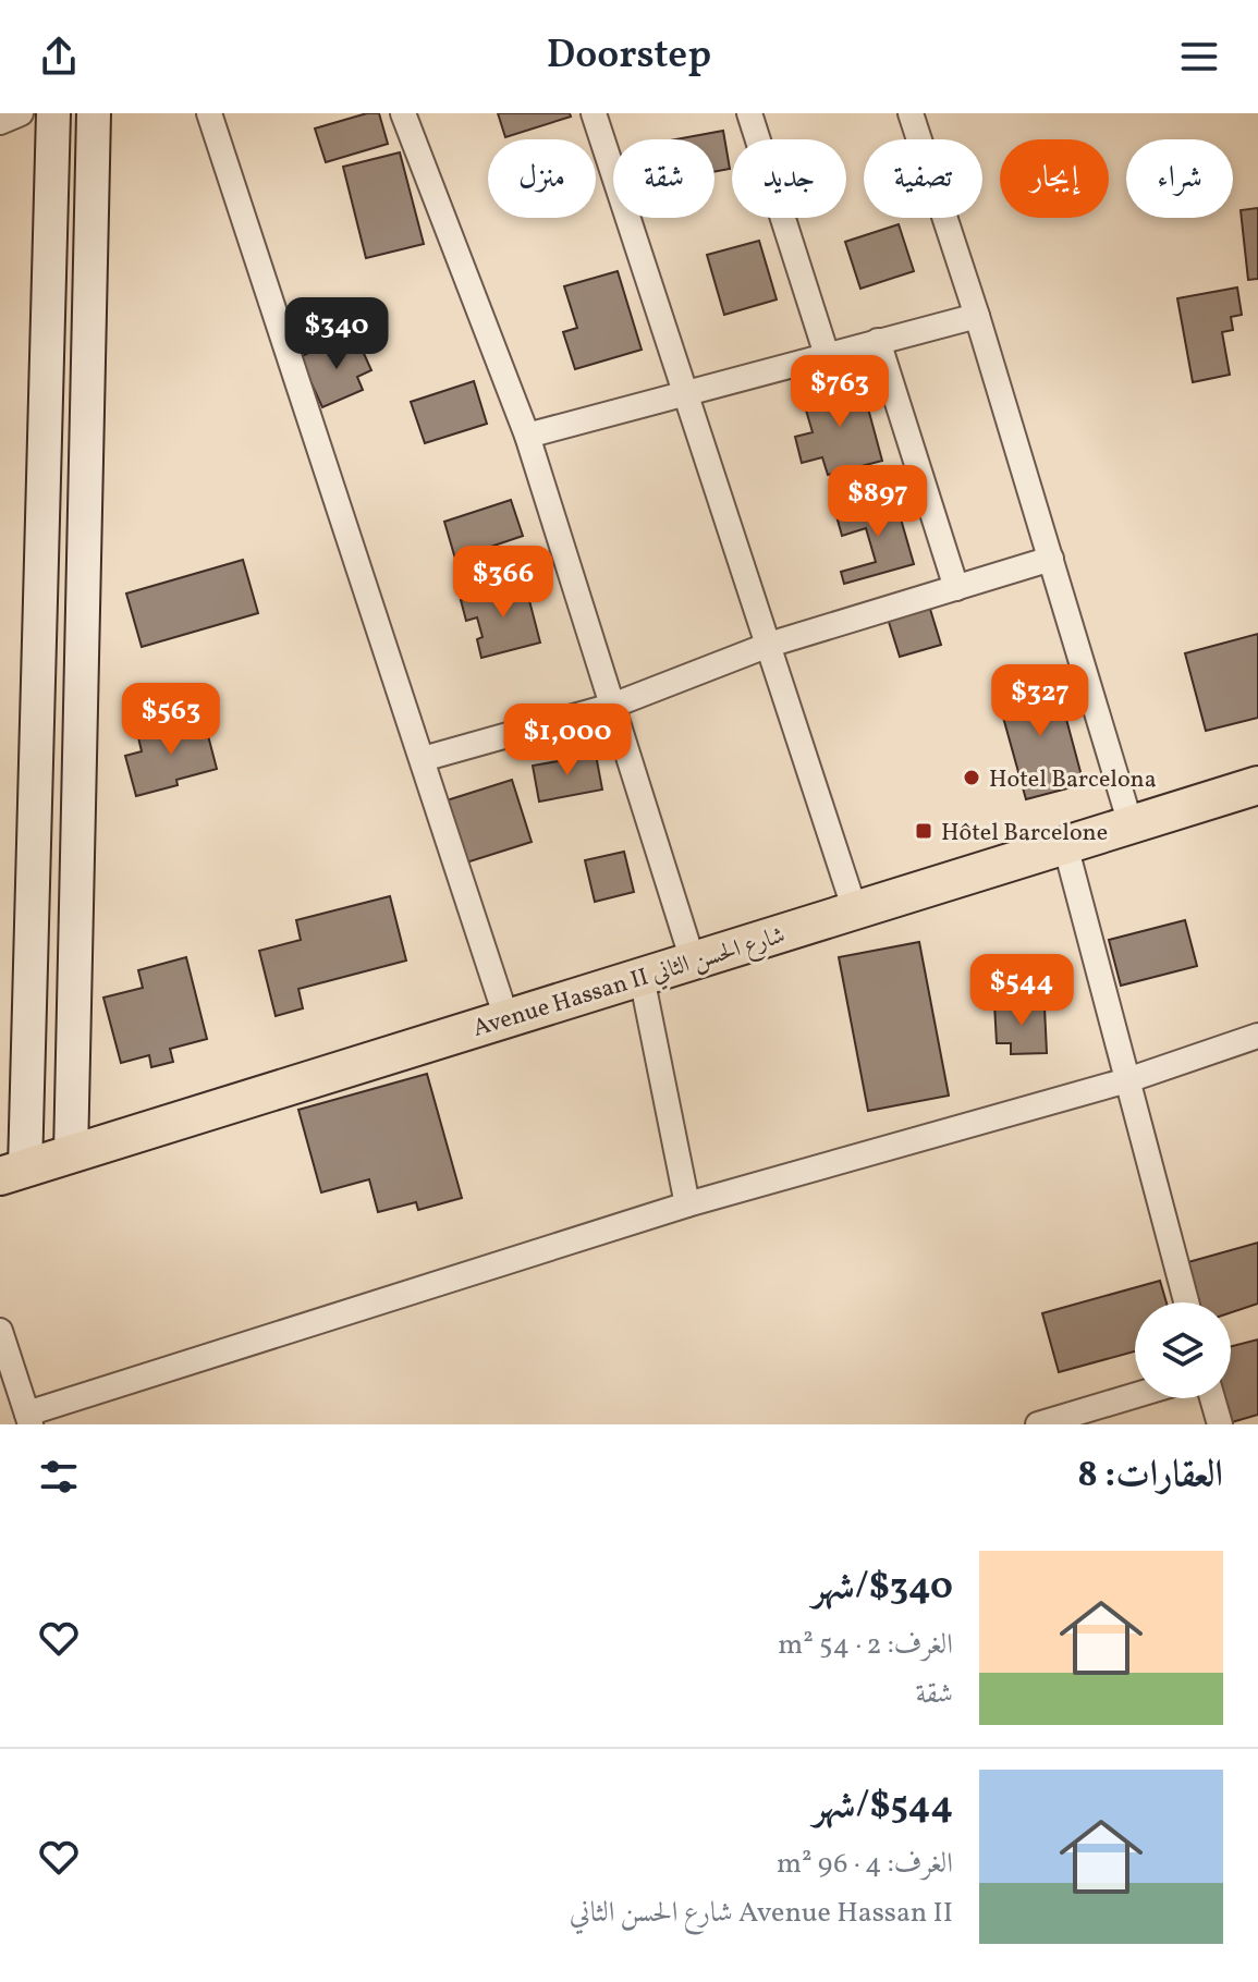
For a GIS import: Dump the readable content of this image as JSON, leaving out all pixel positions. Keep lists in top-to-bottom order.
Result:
{
  "streets": {
    "main road": ["Avenue Hassan II شارع الحسن الثاني"]
  },
  "places": {
    "other": ["Hotel Barcelona"],
    "transit": ["Hôtel Barcelone"]
  },
  "page": {
    "header": "Doorstep",
    "chip": [
      "شراء",
      "إيجار",
      "تصفية",
      "جديد",
      "شقة",
      "منزل"
    ],
    "price": [
      "$340",
      "$763",
      "$897",
      "$366",
      "$327",
      "$563",
      "$1,000",
      "$544"
    ],
    "heading": "العقارات: 8",
    "list": [
      {
        "name": "$340/شهر",
        "note": "الغرف: 2 · 54 m² · شقة"
      },
      {
        "name": "$544/شهر",
        "note": "الغرف: 4 · 96 m² · Avenue Hassan II شارع الحسن الثاني"
      }
    ]
  }
}
